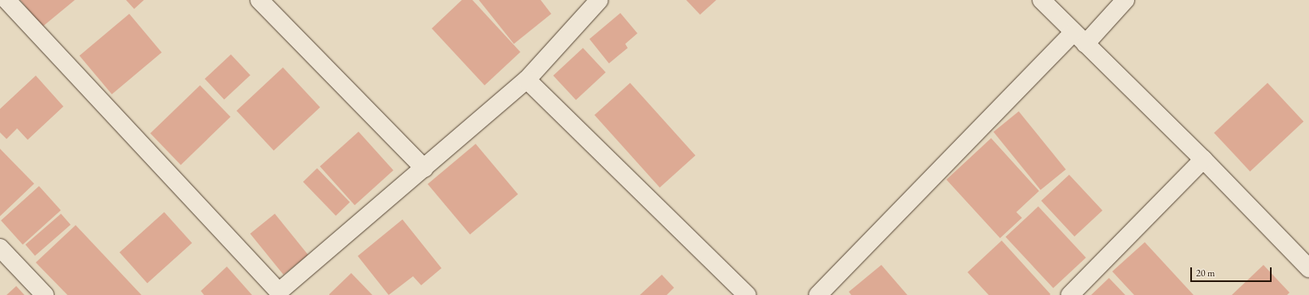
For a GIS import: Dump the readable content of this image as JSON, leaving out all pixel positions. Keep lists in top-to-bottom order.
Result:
{
  "scale_bar": "20 m"
}
